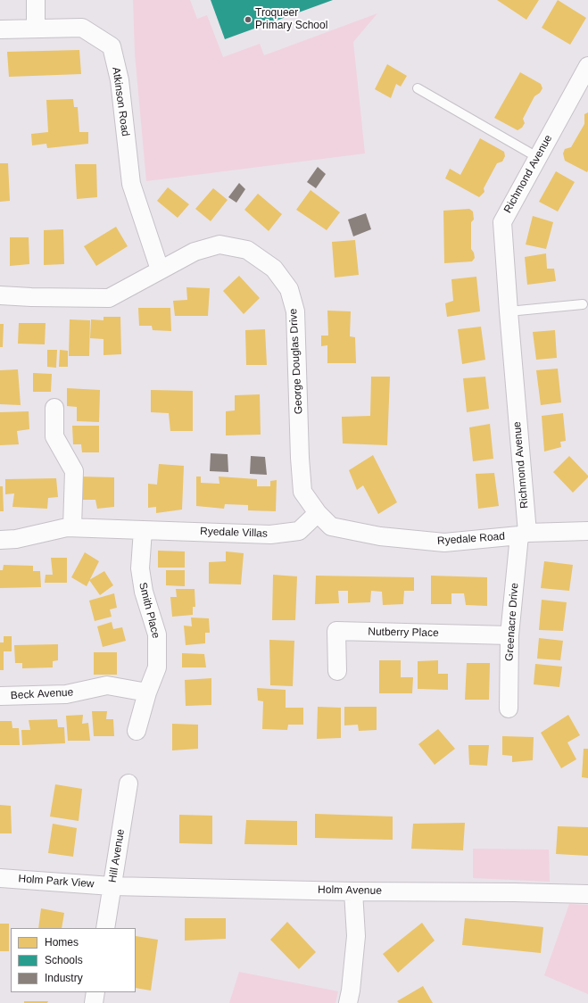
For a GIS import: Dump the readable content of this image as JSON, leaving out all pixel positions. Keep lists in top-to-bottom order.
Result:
{
  "streets": {
    "street": [
      "Atkinson Road",
      "Richmond Avenue",
      "George Douglas Drive",
      "Ryedale Villas",
      "Ryedale Road",
      "Smith Place",
      "Greenacre Drive",
      "Nutberry Place",
      "Beck Avenue",
      "Hill Avenue",
      "Holm Park View",
      "Holm Avenue"
    ]
  },
  "crossings": [
    ["Atkinson Road", "George Douglas Drive"],
    ["Richmond Avenue", "Ryedale Road"],
    ["Richmond Avenue", "Greenacre Drive"],
    ["George Douglas Drive", "Ryedale Villas"],
    ["George Douglas Drive", "Ryedale Road"],
    ["Ryedale Villas", "Ryedale Road"],
    ["Ryedale Villas", "Smith Place"],
    ["Ryedale Road", "Greenacre Drive"],
    ["Smith Place", "Beck Avenue"],
    ["Greenacre Drive", "Nutberry Place"],
    ["Hill Avenue", "Holm Park View"],
    ["Hill Avenue", "Holm Avenue"],
    ["Holm Park View", "Holm Avenue"]
  ],
  "places": ["Troqueer Primary School"],
  "legend": ["Homes", "Schools", "Industry"]
}
